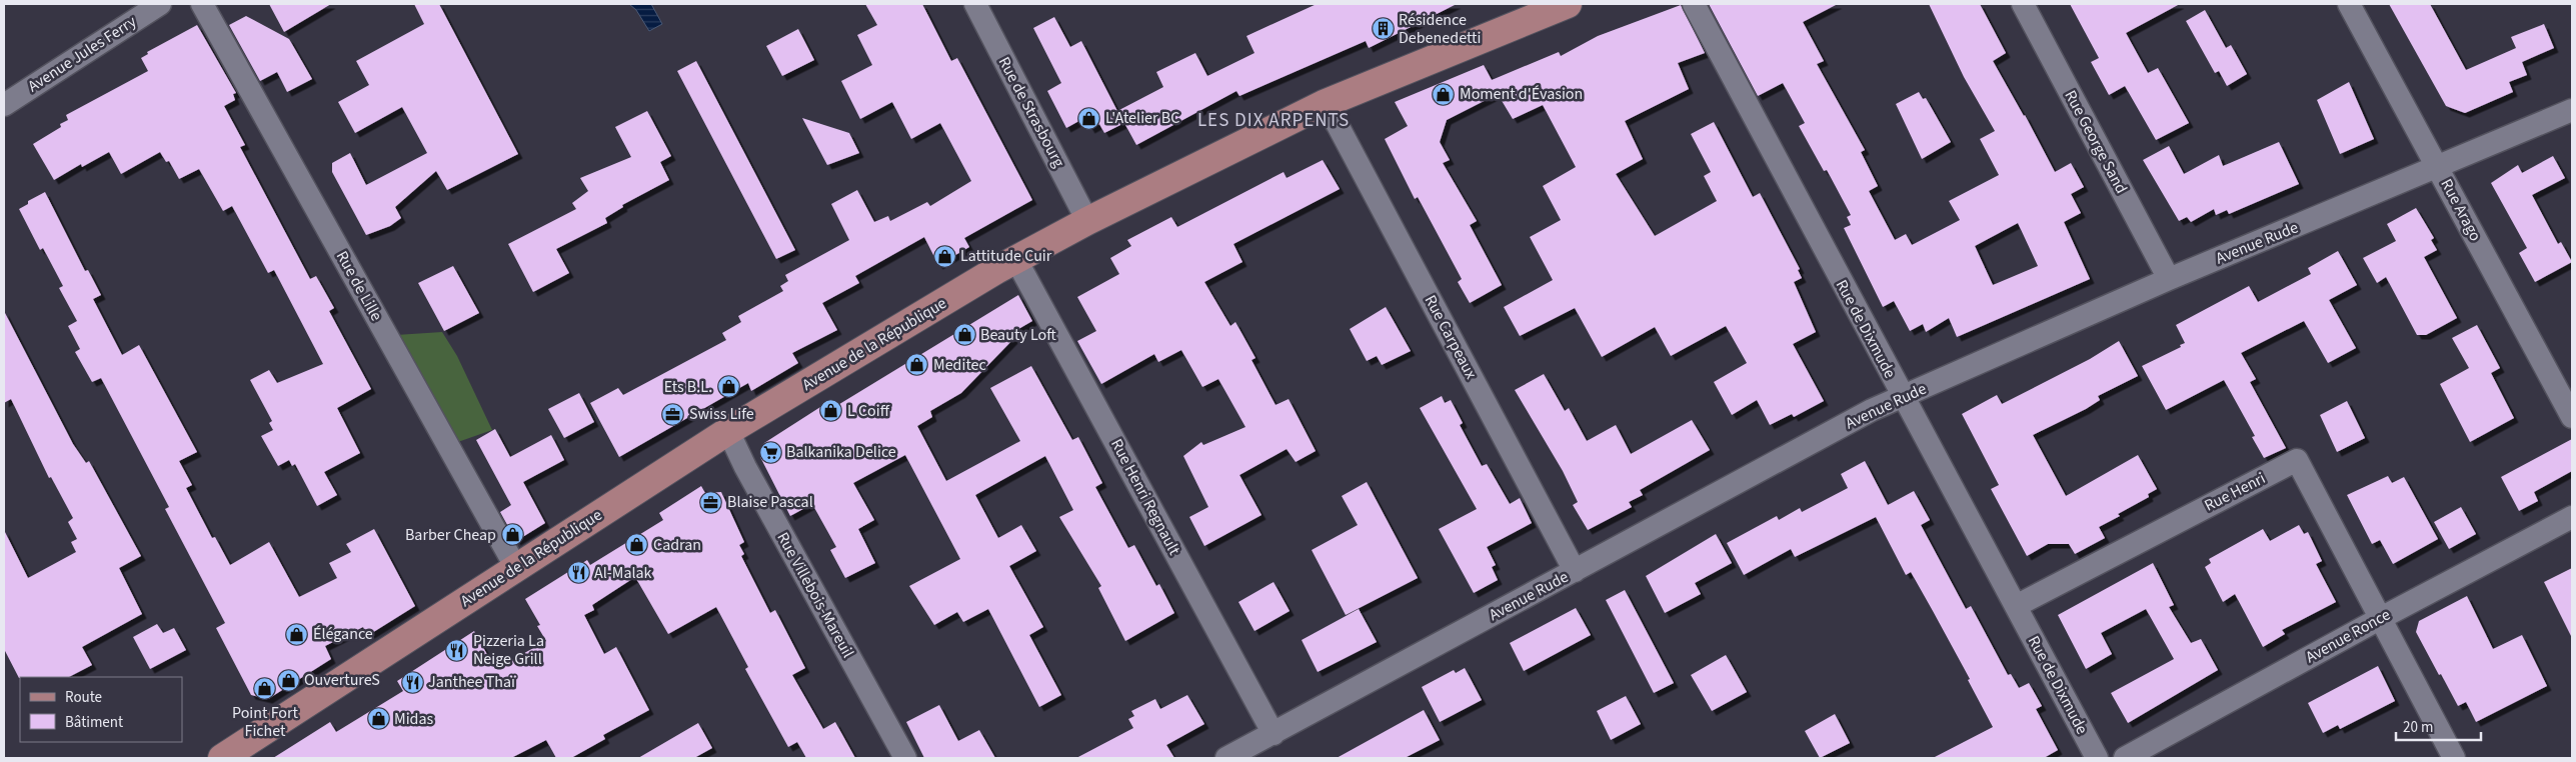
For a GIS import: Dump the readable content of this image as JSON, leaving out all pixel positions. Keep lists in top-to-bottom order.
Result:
{
  "streets": {
    "main road": ["Avenue de la République"],
    "street": [
      "Avenue Jules Ferry",
      "Rue de Strasbourg",
      "Rue George Sand",
      "Rue Arago",
      "Avenue Rude",
      "Rue de Lille",
      "Rue de Dixmude",
      "Rue Carpeaux",
      "Rue Henri",
      "Rue Henri Regnault",
      "Rue Villebois-Mareuil",
      "Avenue Ronce"
    ]
  },
  "crossings": [
    ["Rue de Strasbourg", "Avenue de la République"],
    ["Rue George Sand", "Avenue Rude"],
    ["Rue Arago", "Avenue Rude"],
    ["Avenue Rude", "Rue de Dixmude"],
    ["Avenue Rude", "Rue Carpeaux"],
    ["Avenue Rude", "Rue Henri Regnault"],
    ["Rue de Lille", "Avenue de la République"],
    ["Rue de Dixmude", "Rue Henri"],
    ["Rue Carpeaux", "Avenue de la République"],
    ["Avenue de la République", "Rue Henri Regnault"],
    ["Avenue de la République", "Rue Villebois-Mareuil"],
    ["Rue Henri", "Avenue Ronce"]
  ],
  "districts": ["LES DIX ARPENTS"],
  "places": {
    "building": ["Résidence Debenedetti"],
    "shop": [
      "Moment d'Évasion",
      "L'Atelier BC",
      "Lattitude Cuir",
      "Beauty Loft",
      "Meditec",
      "Ets B.L.",
      "L Coiff",
      "Barber Cheap",
      "Cadran",
      "Élégance",
      "OuvertureS",
      "Point Fort Fichet",
      "Midas"
    ],
    "office": ["Swiss Life", "Blaise Pascal"],
    "supermarket": ["Balkanika Delice"],
    "restaurant": ["Al-Malak", "Pizzeria La Neige Grill", "Janthee Thaï"]
  },
  "legend": ["Route", "Bâtiment"],
  "scale_bar": "20 m"
}
